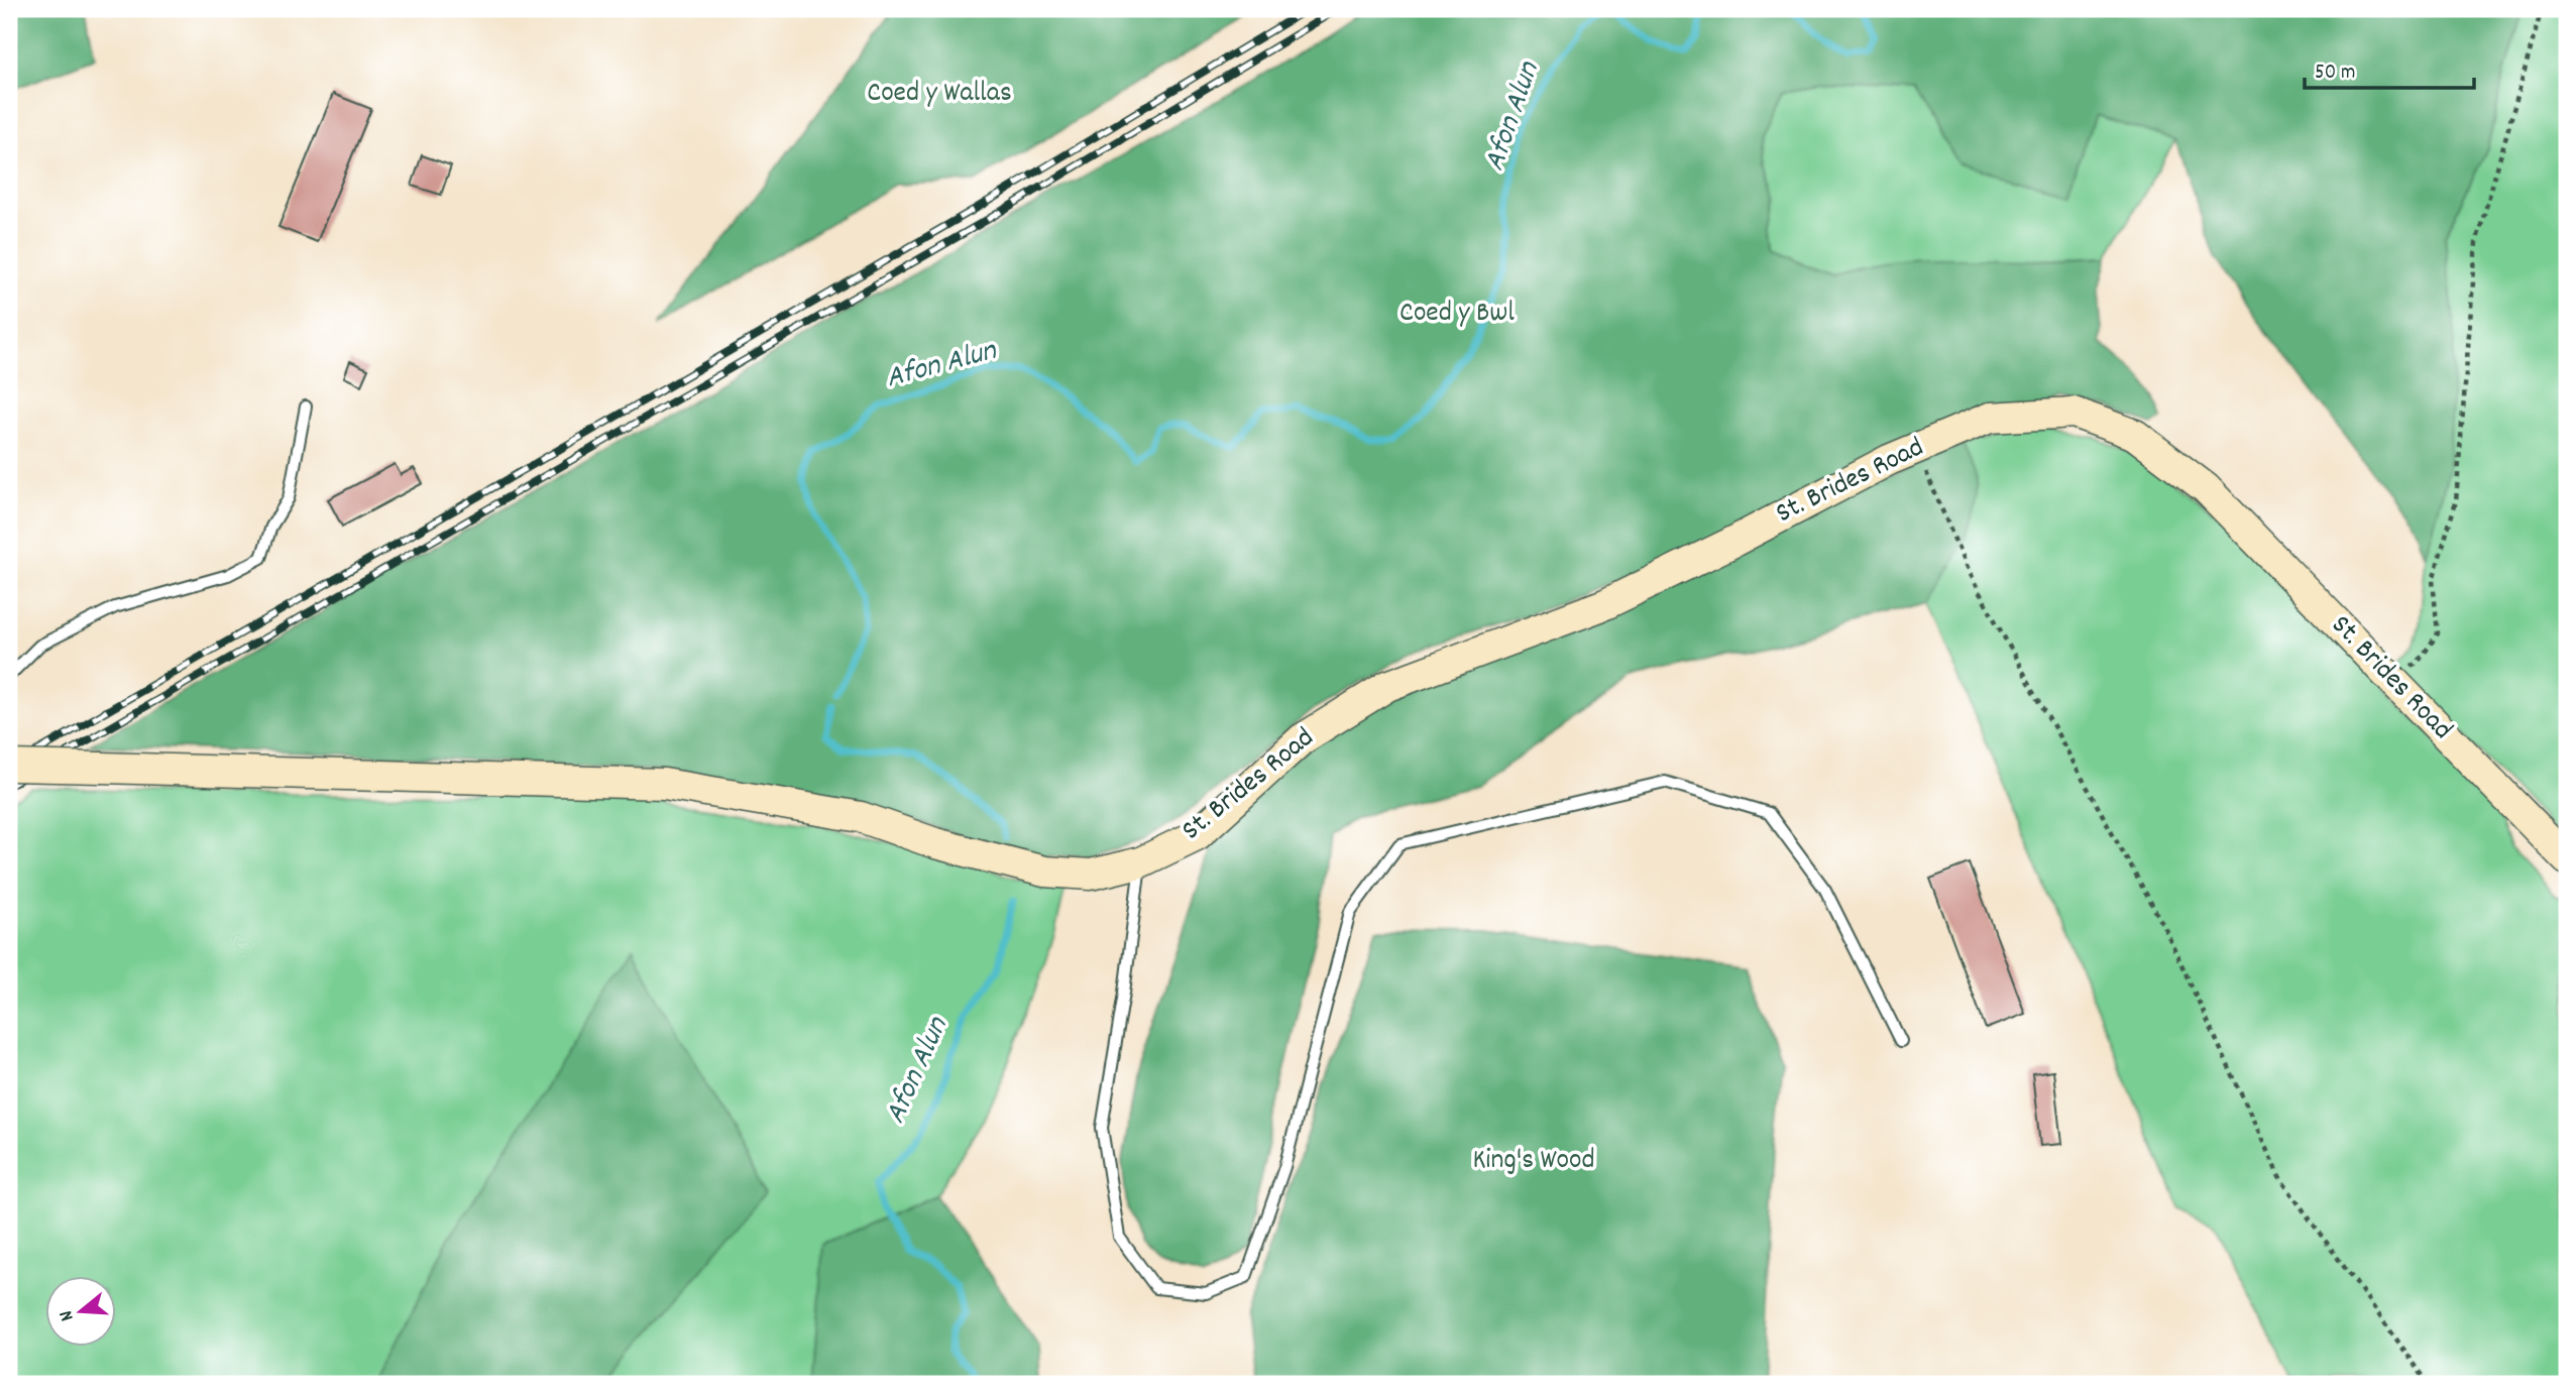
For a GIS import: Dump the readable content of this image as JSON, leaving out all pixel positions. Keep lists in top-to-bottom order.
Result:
{
  "streets": {
    "main road": ["St. Brides Road"]
  },
  "water": ["Afon Alun"],
  "parks": ["Coed y Wallas", "Coed y Bwl", "King's Wood"],
  "scale_bar": "50 m",
  "north": "left"
}
